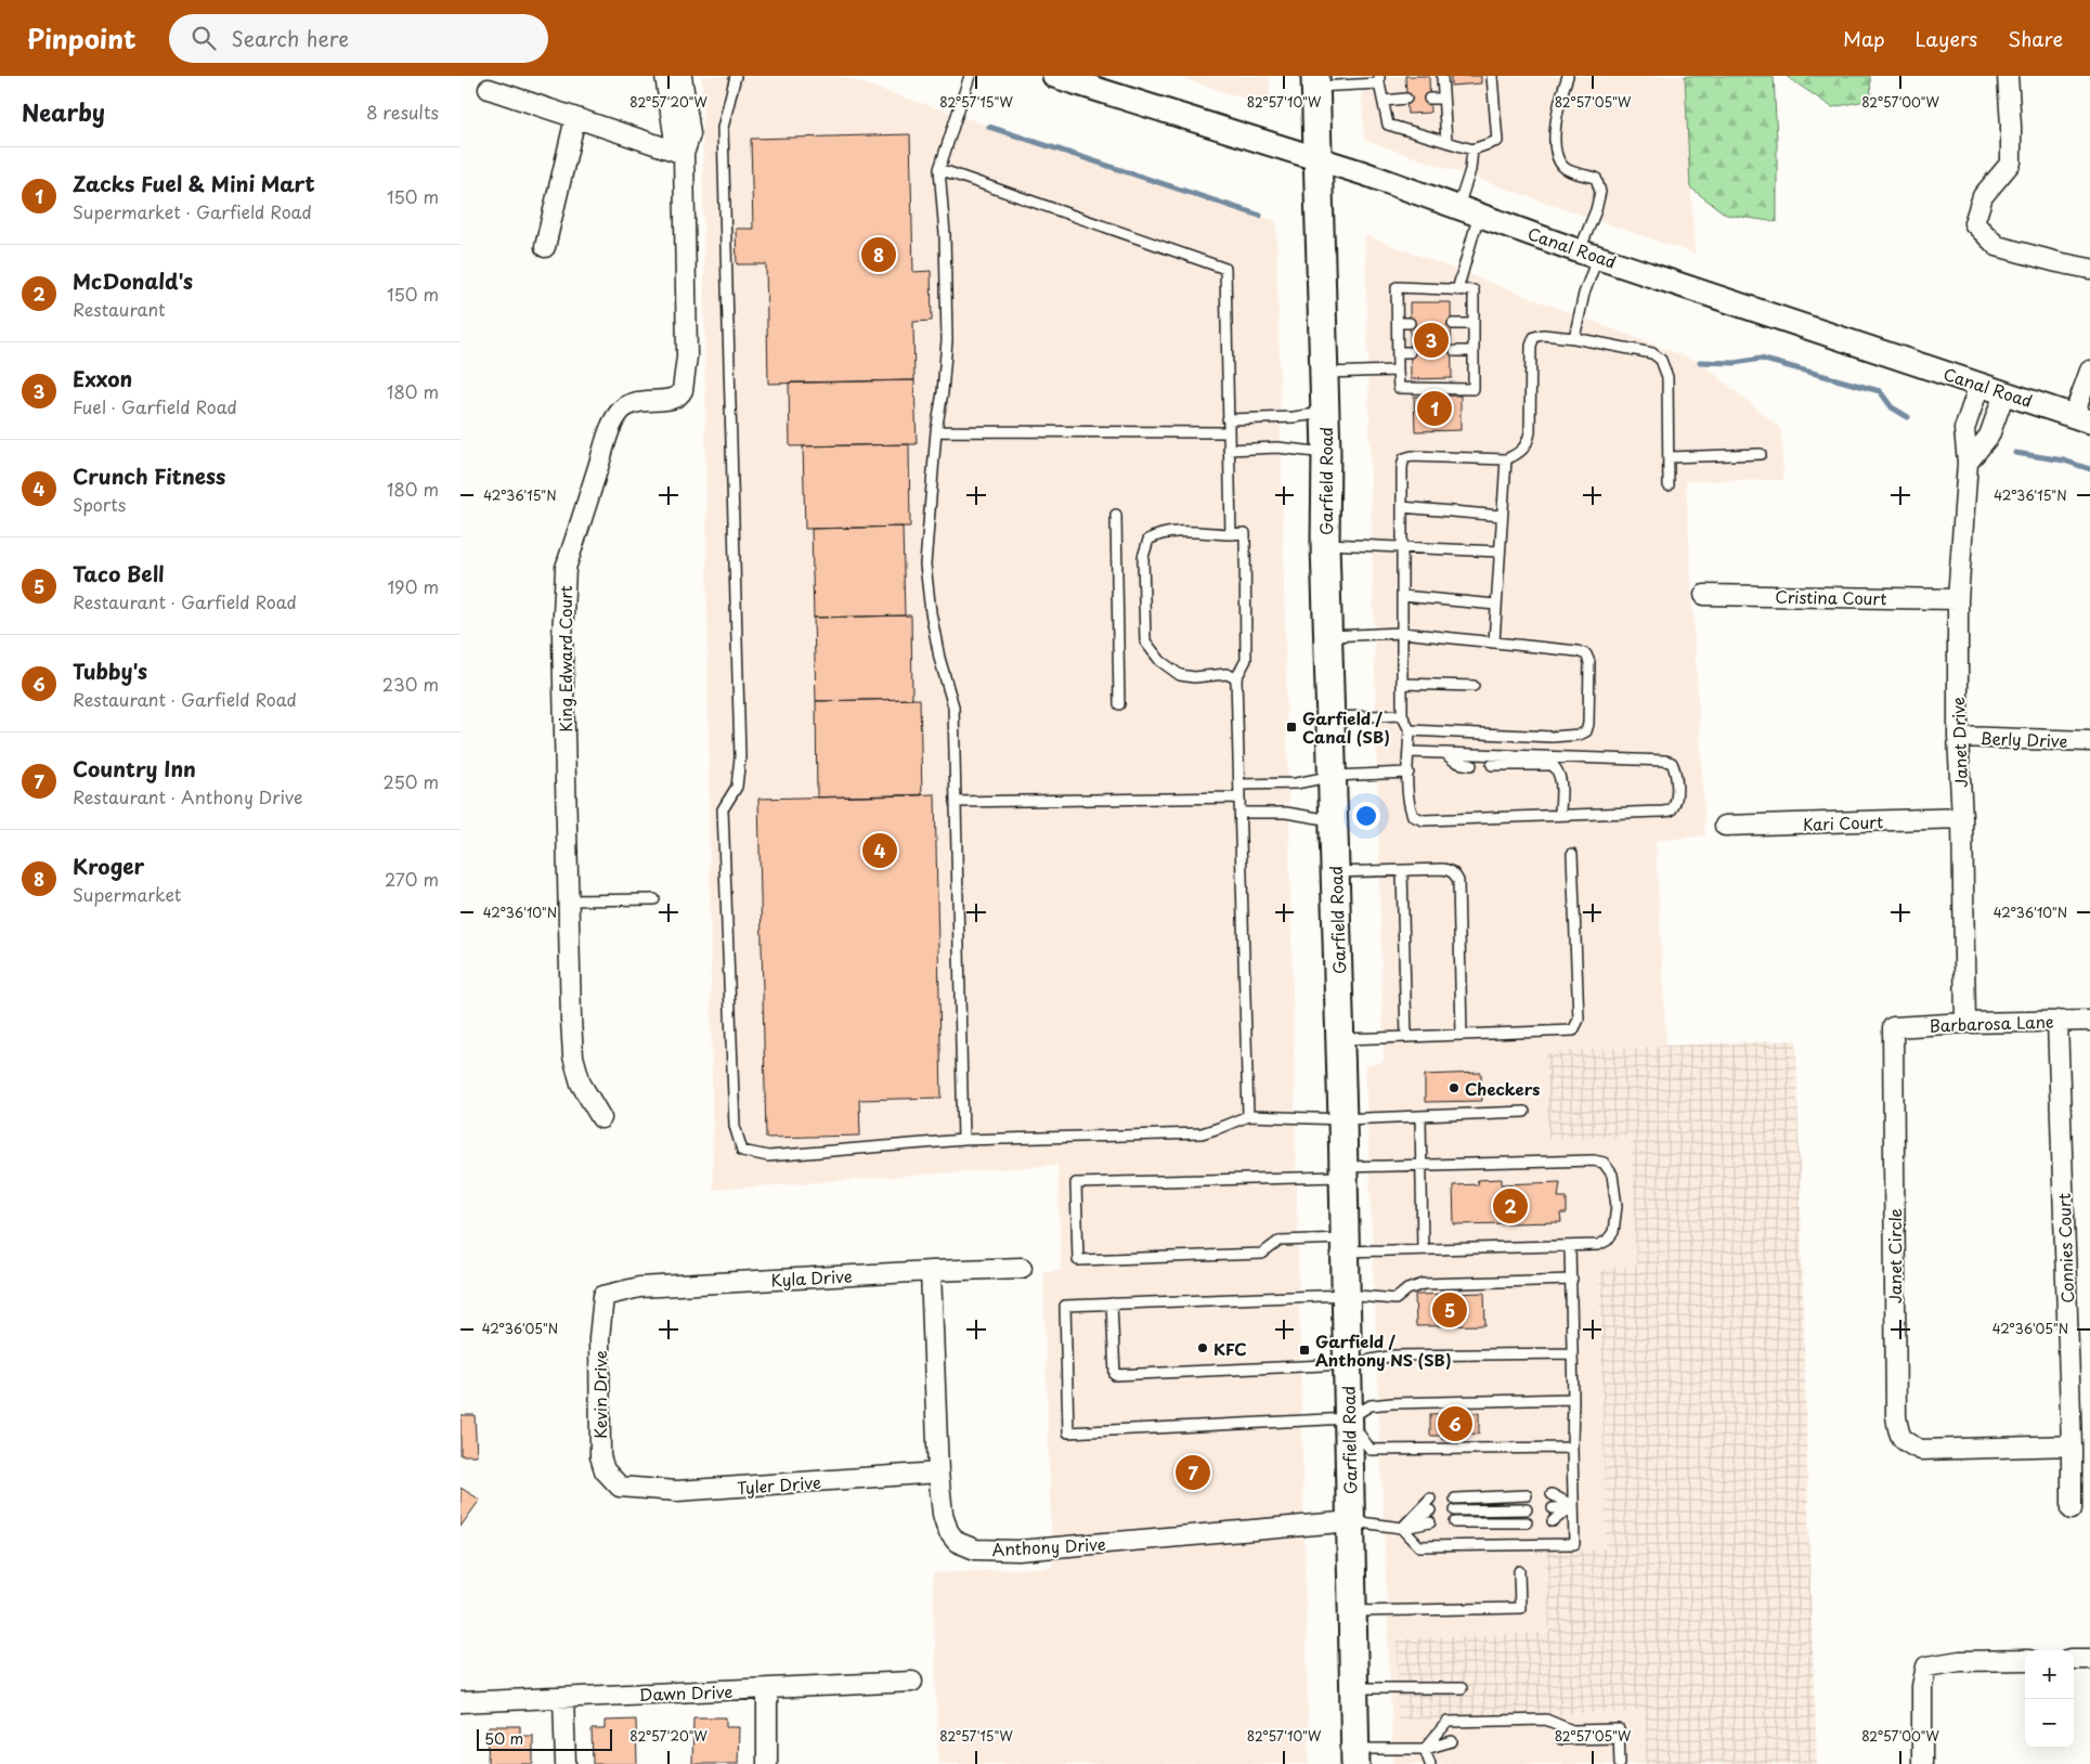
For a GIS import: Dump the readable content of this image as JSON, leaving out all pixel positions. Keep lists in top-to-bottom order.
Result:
{
  "streets": {
    "main road": ["Garfield Road"],
    "street": [
      "Canal Road",
      "Cristina Court",
      "King Edward Court",
      "Berly Drive",
      "Janet Drive",
      "Kari Court",
      "Barbarosa Lane",
      "Connies Court",
      "Janet Circle",
      "Kyla Drive",
      "Kevin Drive",
      "Tyler Drive",
      "Anthony Drive",
      "Dawn Drive"
    ]
  },
  "crossings": [
    ["Canal Road", "Garfield Road"],
    ["Canal Road", "Janet Drive"],
    ["Garfield Road", "Anthony Drive"],
    ["Cristina Court", "Janet Drive"],
    ["Berly Drive", "Janet Drive"],
    ["Janet Drive", "Kari Court"],
    ["Janet Drive", "Barbarosa Lane"],
    ["Barbarosa Lane", "Connies Court"],
    ["Barbarosa Lane", "Janet Circle"],
    ["Connies Court", "Janet Circle"],
    ["Kyla Drive", "Kevin Drive"],
    ["Kyla Drive", "Anthony Drive"],
    ["Kevin Drive", "Tyler Drive"],
    ["Tyler Drive", "Anthony Drive"]
  ],
  "places": {
    "transit": ["Garfield / Canal (SB)", "Garfield / Anthony NS (SB)"],
    "other": ["Checkers", "KFC"]
  },
  "scale_bar": "50 m",
  "page": {
    "header": "Pinpoint",
    "search": "Search here",
    "nav": ["Map", "Layers", "Share"],
    "heading": ["Nearby", "8 results"],
    "list": [
      {
        "mark": "1",
        "name": "Zacks Fuel & Mini Mart",
        "note": "Supermarket · Garfield Road",
        "value": "150 m"
      },
      {
        "mark": "2",
        "name": "McDonald's",
        "note": "Restaurant",
        "value": "150 m"
      },
      {
        "mark": "3",
        "name": "Exxon",
        "note": "Fuel · Garfield Road",
        "value": "180 m"
      },
      {
        "mark": "4",
        "name": "Crunch Fitness",
        "note": "Sports",
        "value": "180 m"
      },
      {
        "mark": "5",
        "name": "Taco Bell",
        "note": "Restaurant · Garfield Road",
        "value": "190 m"
      },
      {
        "mark": "6",
        "name": "Tubby's",
        "note": "Restaurant · Garfield Road",
        "value": "230 m"
      },
      {
        "mark": "7",
        "name": "Country Inn",
        "note": "Restaurant · Anthony Drive",
        "value": "250 m"
      },
      {
        "mark": "8",
        "name": "Kroger",
        "note": "Supermarket",
        "value": "270 m"
      }
    ],
    "pins": [
      "8",
      "3",
      "1",
      "4",
      "2",
      "5",
      "6",
      "7"
    ],
    "map_buttons": ["+", "−"],
    "scale": "50 m"
  },
  "coordinates": [
    "82°57'20\"W",
    "82°57'15\"W",
    "82°57'10\"W",
    "82°57'05\"W",
    "82°57'00\"W",
    "42°36'15\"N",
    "42°36'10\"N",
    "42°36'05\"N"
  ]
}
